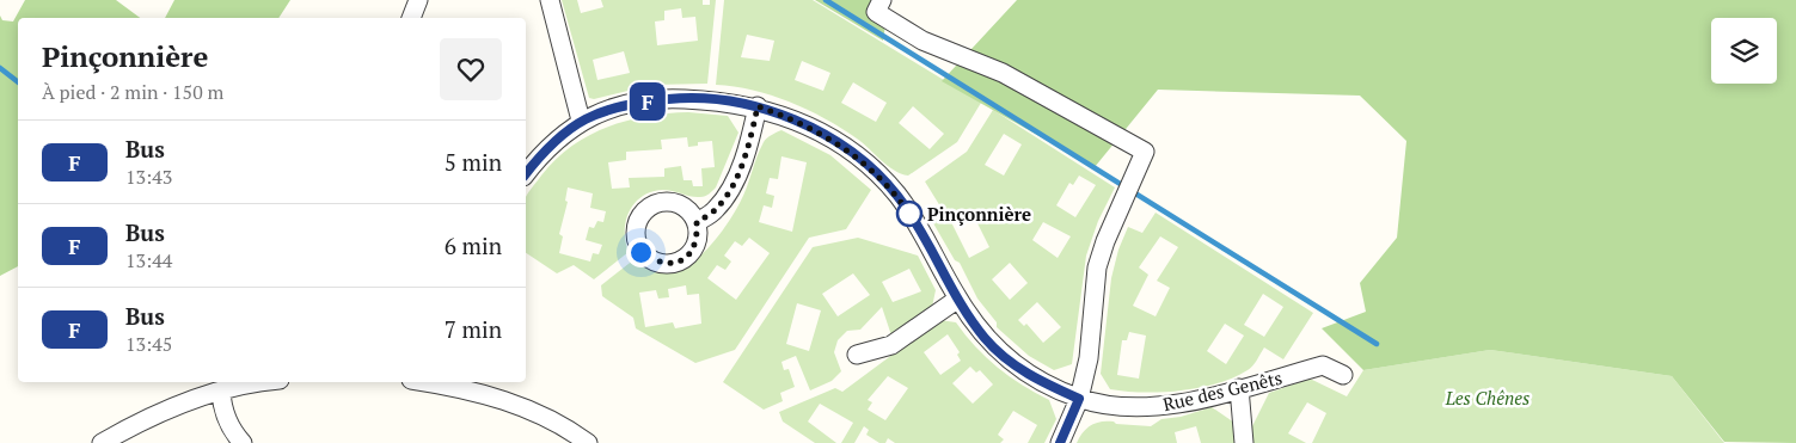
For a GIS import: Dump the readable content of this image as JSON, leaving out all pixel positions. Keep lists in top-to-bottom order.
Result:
{
  "streets": {
    "street": ["Rue des Genêts"]
  },
  "parks": ["Les Chênes"],
  "places": ["Pinçonnière"],
  "lines": ["bus line F"],
  "page": {
    "on_map": "F",
    "heading": ["Pinçonnière", "À pied · 2 min · 150 m"],
    "list": [
      {
        "mark": "F",
        "name": "Bus",
        "note": "13:43",
        "value": "5 min"
      },
      {
        "mark": "F",
        "name": "Bus",
        "note": "13:44",
        "value": "6 min"
      },
      {
        "mark": "F",
        "name": "Bus",
        "note": "13:45",
        "value": "7 min"
      }
    ]
  }
}
